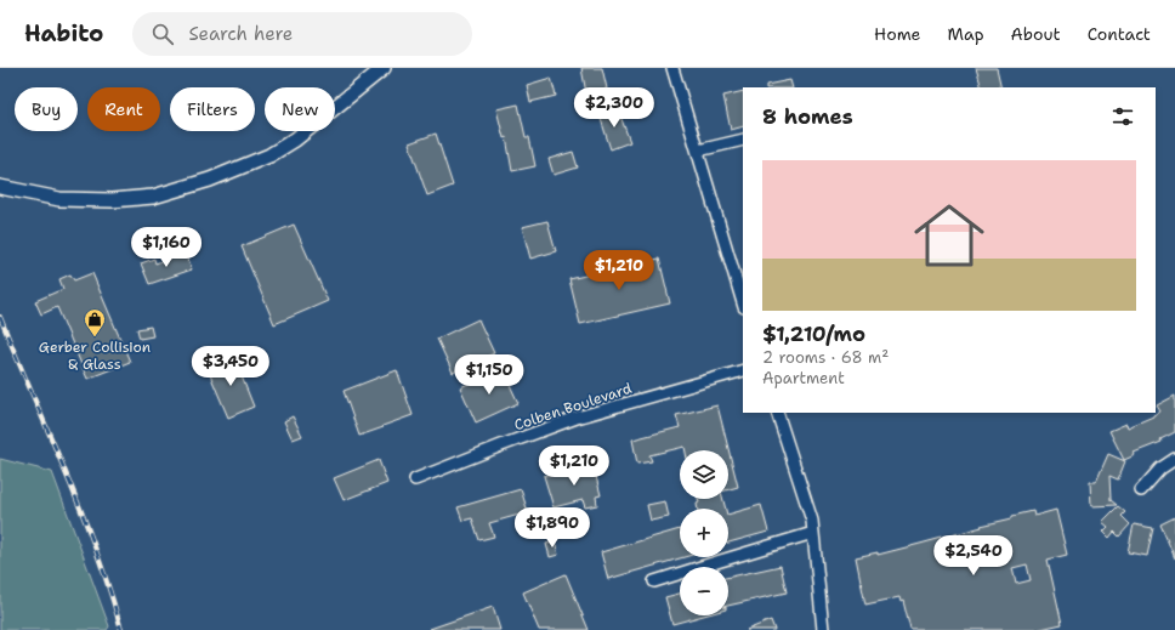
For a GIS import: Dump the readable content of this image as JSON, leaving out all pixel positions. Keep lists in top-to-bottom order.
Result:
{
  "streets": {
    "street": ["Colben Boulevard"]
  },
  "places": {
    "shop": ["Gerber Collision & Glass"]
  },
  "page": {
    "header": "Habito",
    "search": "Search here",
    "nav": [
      "Home",
      "Map",
      "About",
      "Contact"
    ],
    "price": [
      "$2,300",
      "$1,160",
      "$1,210",
      "$3,450",
      "$1,150",
      "$1,210",
      "$1,890",
      "$2,540"
    ],
    "chip": [
      "Buy",
      "Rent",
      "Filters",
      "New"
    ],
    "heading": "8 homes",
    "list": [
      {
        "name": "$1,210/mo",
        "note": "2 rooms · 68 m² · Apartment"
      }
    ],
    "map_buttons": ["+", "−"]
  }
}
